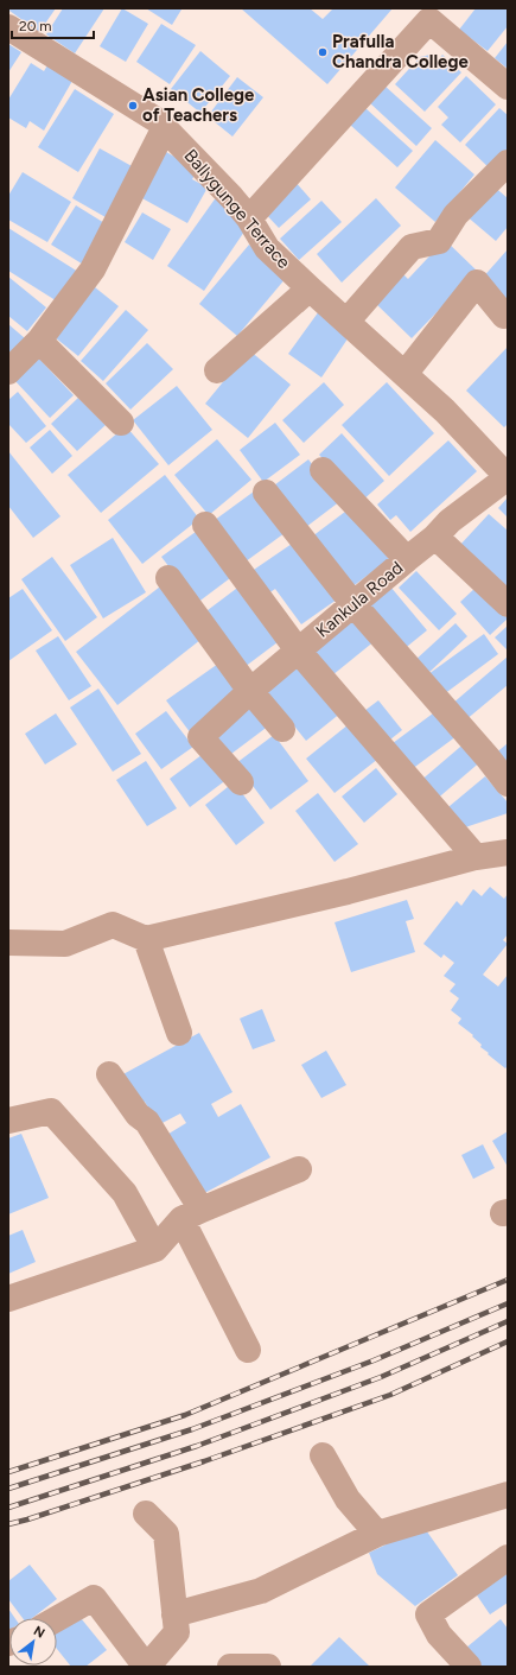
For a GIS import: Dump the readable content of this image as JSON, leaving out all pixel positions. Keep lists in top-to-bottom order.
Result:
{
  "streets": {
    "street": ["Ballygunge Terrace", "Kankula Road"]
  },
  "crossings": [
    ["Ballygunge Terrace", "Kankula Road"]
  ],
  "places": ["Prafulla Chandra College", "Asian College of Teachers"],
  "scale_bar": "20 m",
  "north": "top right"
}
